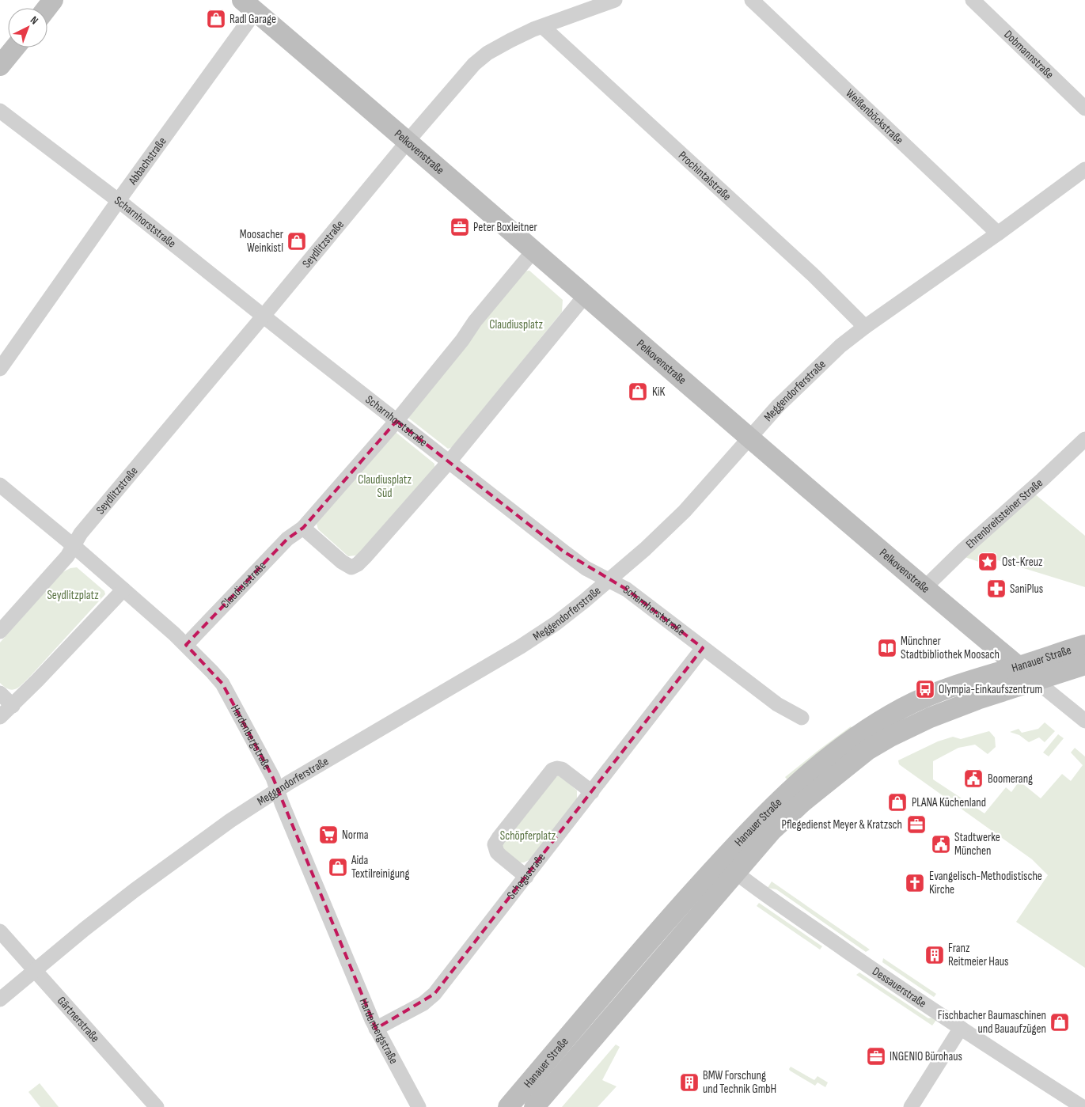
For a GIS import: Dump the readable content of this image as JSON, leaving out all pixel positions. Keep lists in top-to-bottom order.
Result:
{
  "streets": {
    "main road": ["Pelkovenstraße", "Hanauer Straße"],
    "street": [
      "Dobmannstraße",
      "Weißenböckstraße",
      "Abbachstraße",
      "Prochintalstraße",
      "Scharnhorststraße",
      "Seydlitzstraße",
      "Meggendorferstraße",
      "Ehrenbreitsteiner Straße",
      "Claudiusstraße",
      "Hardenbergstraße",
      "Schegastraße",
      "Dessauerstraße",
      "Gärtnerstraße"
    ]
  },
  "crossings": [
    ["Weißenböckstraße", "Meggendorferstraße"],
    ["Pelkovenstraße", "Abbachstraße"],
    ["Pelkovenstraße", "Seydlitzstraße"],
    ["Pelkovenstraße", "Meggendorferstraße"],
    ["Pelkovenstraße", "Ehrenbreitsteiner Straße"],
    ["Pelkovenstraße", "Hanauer Straße"],
    ["Abbachstraße", "Scharnhorststraße"],
    ["Prochintalstraße", "Seydlitzstraße"],
    ["Prochintalstraße", "Meggendorferstraße"],
    ["Scharnhorststraße", "Seydlitzstraße"],
    ["Scharnhorststraße", "Meggendorferstraße"],
    ["Scharnhorststraße", "Schegastraße"],
    ["Seydlitzstraße", "Hardenbergstraße"],
    ["Meggendorferstraße", "Hardenbergstraße"],
    ["Meggendorferstraße", "Gärtnerstraße"],
    ["Claudiusstraße", "Hardenbergstraße"],
    ["Hanauer Straße", "Dessauerstraße"],
    ["Hardenbergstraße", "Schegastraße"]
  ],
  "parks": [
    "Claudiusplatz",
    "Claudiusplatz Süd",
    "Seydlitzplatz",
    "Schöpferplatz"
  ],
  "places": {
    "shop": [
      "Radl Garage",
      "Moosacher Weinkistl",
      "KiK",
      "PLANA Küchenland",
      "Aida Textilreinigung",
      "Fischbacher Baumaschinen und Bauaufzügen"
    ],
    "office": ["Peter Boxleitner", "Pflegedienst Meyer & Kratzsch", "INGENIO Bürohaus"],
    "place": ["Ost-Kreuz"],
    "pharmacy": ["SaniPlus"],
    "library": ["Münchner Stadtbibliothek Moosach"],
    "bus stop": ["Olympia-Einkaufszentrum"],
    "public building": ["Boomerang", "Stadtwerke München"],
    "supermarket": ["Norma"],
    "church": ["Evangelisch-Methodistische Kirche"],
    "building": ["Franz Reitmeier Haus", "BMW Forschung und Technik GmbH"]
  },
  "north": "top right"
}
